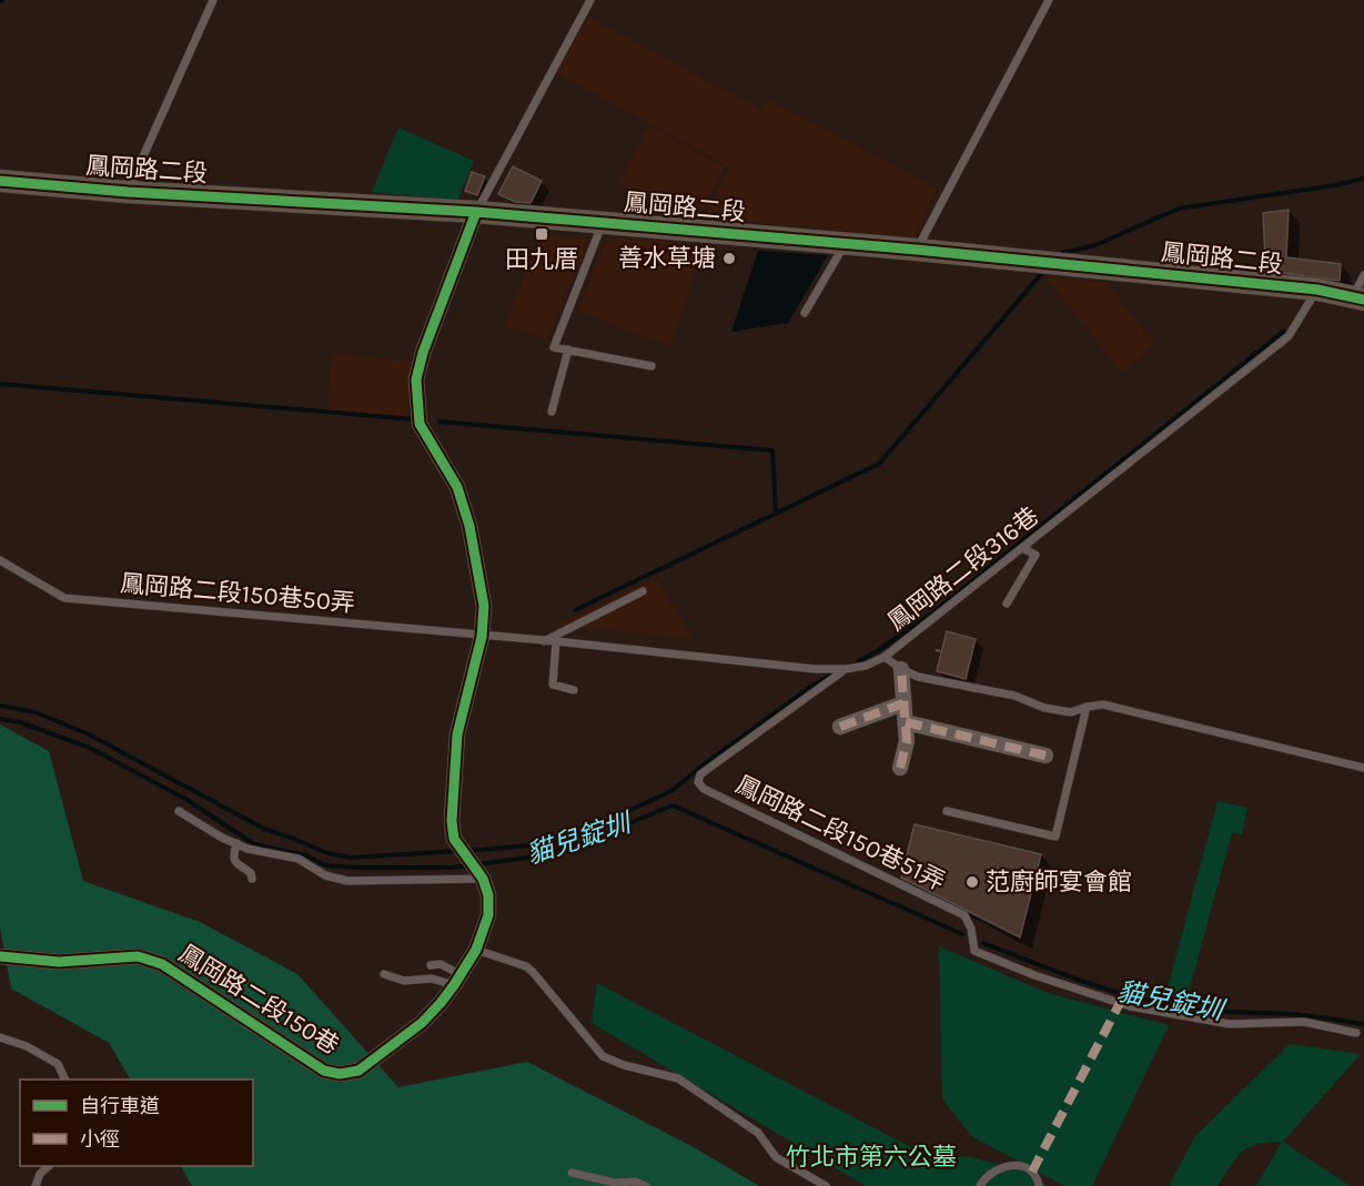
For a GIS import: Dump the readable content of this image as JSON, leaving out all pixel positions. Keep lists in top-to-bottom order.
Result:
{
  "streets": {
    "street": ["鳳岡路二段", "鳳岡路二段150巷"],
    "lane": ["鳳岡路二段316巷", "鳳岡路二段150巷50弄", "鳳岡路二段150巷51弄"]
  },
  "crossings": [
    ["鳳岡路二段", "鳳岡路二段316巷"],
    ["鳳岡路二段316巷", "鳳岡路二段150巷51弄"],
    ["鳳岡路二段150巷50弄", "鳳岡路二段150巷51弄"]
  ],
  "water": ["貓兒錠圳"],
  "parks": ["竹北市第六公墓"],
  "places": {
    "transit": ["田九厝"],
    "other": ["善水草塘", "范廚師宴會館"]
  },
  "legend": ["自行車道", "小徑"]
}
